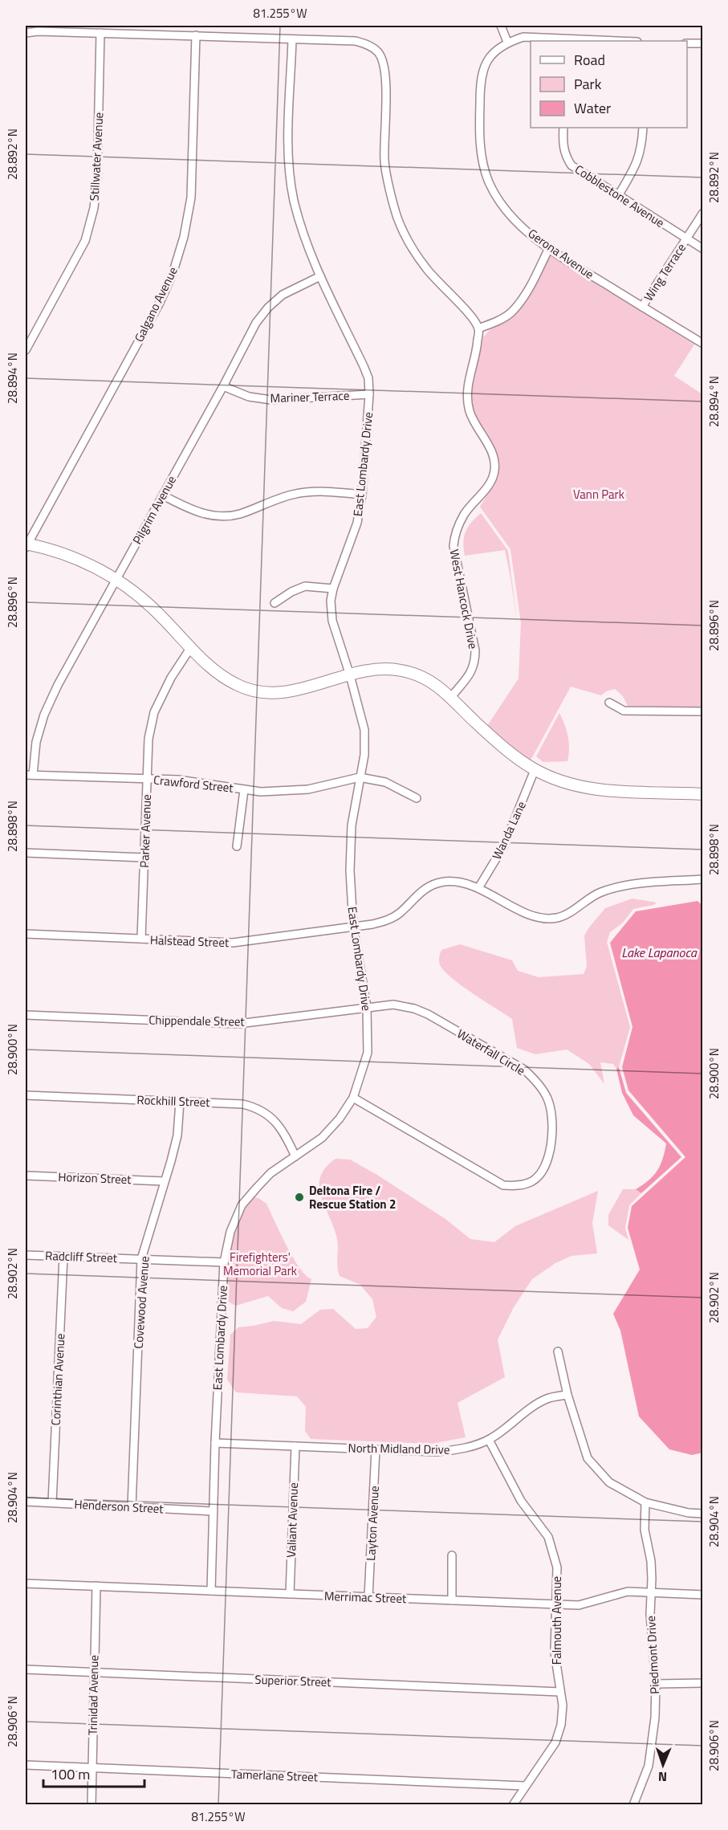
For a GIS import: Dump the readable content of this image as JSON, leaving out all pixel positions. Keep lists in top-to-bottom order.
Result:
{
  "streets": {
    "street": [
      "Stillwater Avenue",
      "Cobblestone Avenue",
      "Gerona Avenue",
      "Wing Terrace",
      "Galgano Avenue",
      "Mariner Terrace",
      "East Lombardy Drive",
      "Pilgrim Avenue",
      "West Hancock Drive",
      "Crawford Street",
      "Wanda Lane",
      "Parker Avenue",
      "Halstead Street",
      "Chippendale Street",
      "Waterfall Circle",
      "Rockhill Street",
      "Horizon Street",
      "Radcliff Street",
      "Covewood Avenue",
      "Corinthian Avenue",
      "North Midland Drive",
      "Henderson Street",
      "Valiant Avenue",
      "Layton Avenue",
      "Merrimac Street",
      "Falmouth Avenue",
      "Piedmont Drive",
      "Superior Street",
      "Trinidad Avenue",
      "Tamerlane Street"
    ]
  },
  "crossings": [
    ["Cobblestone Avenue", "Wing Terrace"],
    ["Gerona Avenue", "Wing Terrace"],
    ["Mariner Terrace", "East Lombardy Drive"],
    ["Mariner Terrace", "Pilgrim Avenue"],
    ["East Lombardy Drive", "Pilgrim Avenue"],
    ["East Lombardy Drive", "Crawford Street"],
    ["East Lombardy Drive", "Halstead Street"],
    ["East Lombardy Drive", "Chippendale Street"],
    ["East Lombardy Drive", "Waterfall Circle"],
    ["East Lombardy Drive", "Rockhill Street"],
    ["East Lombardy Drive", "Radcliff Street"],
    ["East Lombardy Drive", "North Midland Drive"],
    ["East Lombardy Drive", "Henderson Street"],
    ["East Lombardy Drive", "Merrimac Street"],
    ["Pilgrim Avenue", "Crawford Street"],
    ["Crawford Street", "Parker Avenue"],
    ["Wanda Lane", "Halstead Street"],
    ["Parker Avenue", "Halstead Street"],
    ["Chippendale Street", "Waterfall Circle"],
    ["Rockhill Street", "Covewood Avenue"],
    ["Horizon Street", "Covewood Avenue"],
    ["Radcliff Street", "Covewood Avenue"],
    ["Radcliff Street", "Corinthian Avenue"],
    ["Covewood Avenue", "Henderson Street"],
    ["Corinthian Avenue", "Henderson Street"],
    ["North Midland Drive", "Valiant Avenue"],
    ["North Midland Drive", "Layton Avenue"],
    ["North Midland Drive", "Falmouth Avenue"],
    ["Valiant Avenue", "Merrimac Street"],
    ["Layton Avenue", "Merrimac Street"],
    ["Merrimac Street", "Falmouth Avenue"],
    ["Merrimac Street", "Piedmont Drive"],
    ["Merrimac Street", "Trinidad Avenue"],
    ["Falmouth Avenue", "Superior Street"],
    ["Falmouth Avenue", "Tamerlane Street"],
    ["Superior Street", "Trinidad Avenue"],
    ["Trinidad Avenue", "Tamerlane Street"]
  ],
  "water": ["Lake Lapanoca"],
  "parks": ["Vann Park", "Firefighters' Memorial Park"],
  "places": ["Deltona Fire / Rescue Station 2"],
  "legend": ["Road", "Park", "Water"],
  "scale_bar": "100 m",
  "north": "bottom",
  "coordinates": [
    "81.255°W",
    "28.892°N",
    "28.894°N",
    "28.896°N",
    "28.898°N",
    "28.900°N",
    "28.902°N",
    "28.904°N",
    "28.906°N"
  ]
}
